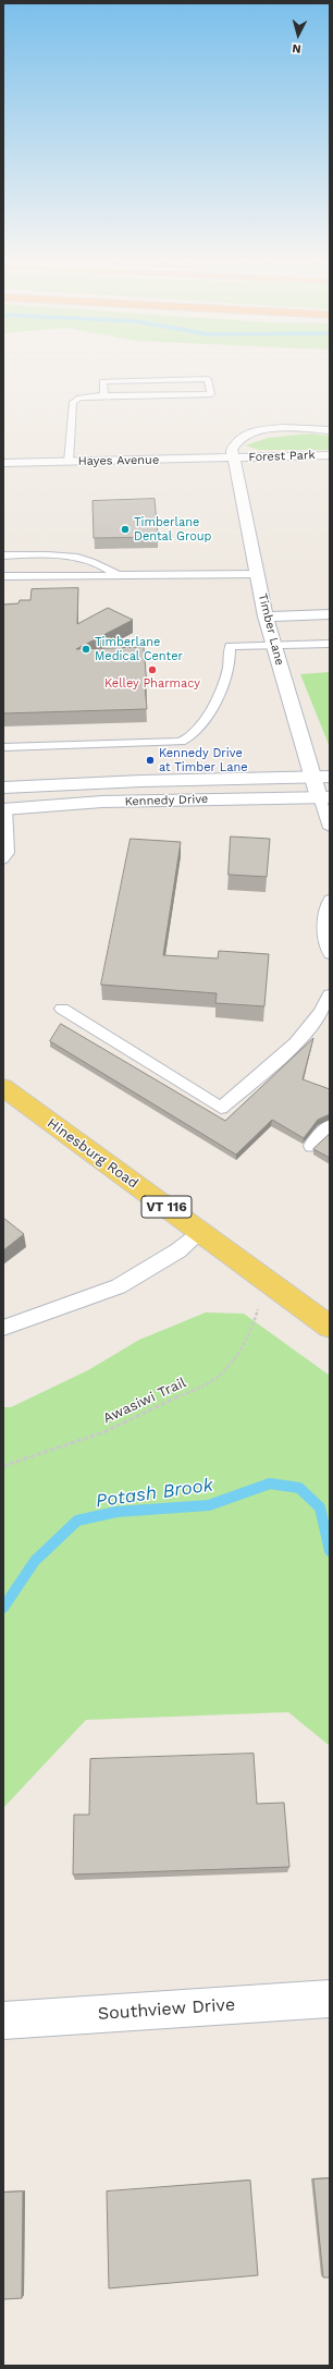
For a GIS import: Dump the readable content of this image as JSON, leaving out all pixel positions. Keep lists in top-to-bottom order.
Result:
{
  "streets": {
    "main road": ["Hinesburg Road", "VT 116"],
    "street": [
      "Forest Park",
      "Hayes Avenue",
      "Timber Lane",
      "Kennedy Drive",
      "Southview Drive"
    ],
    "path": ["Awasiwi Trail"]
  },
  "crossings": [
    ["Forest Park", "Hayes Avenue"],
    ["Forest Park", "Timber Lane"],
    ["Hayes Avenue", "Timber Lane"],
    ["Timber Lane", "Kennedy Drive"]
  ],
  "water": ["Potash Brook"],
  "places": [
    "Timberlane Dental Group",
    "Timberlane Medical Center",
    "Kelley Pharmacy",
    "Kennedy Drive at Timber Lane"
  ],
  "north": "bottom"
}
